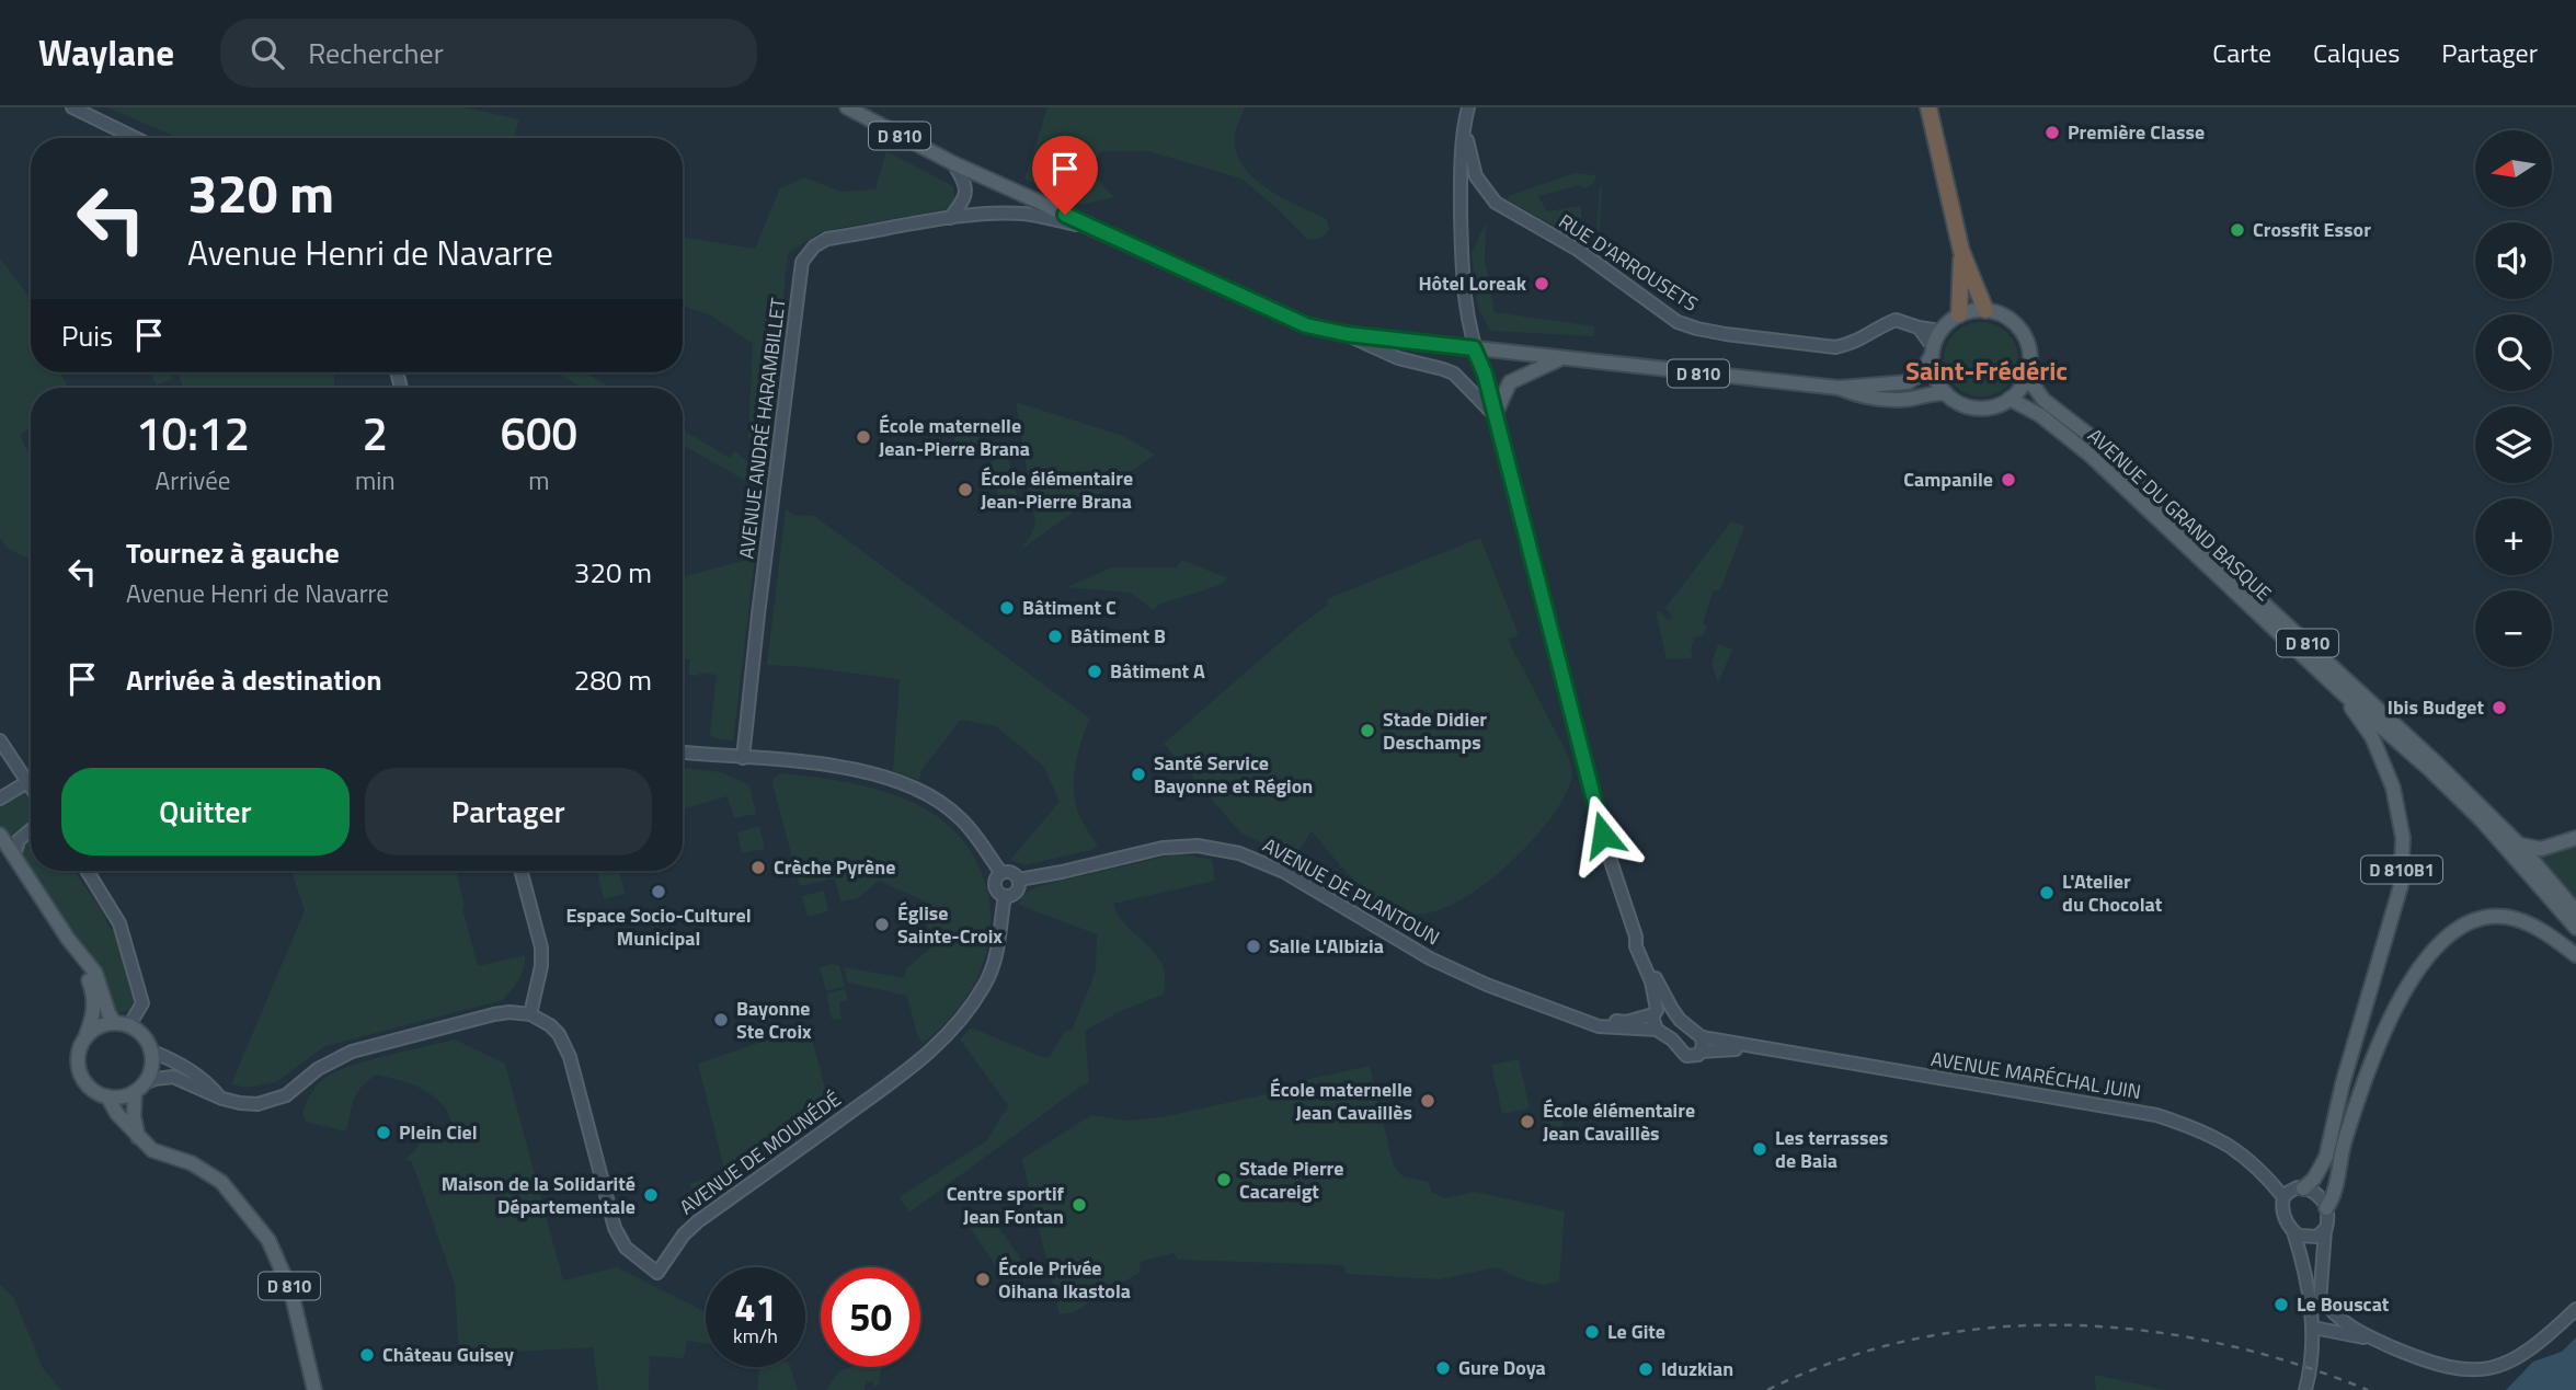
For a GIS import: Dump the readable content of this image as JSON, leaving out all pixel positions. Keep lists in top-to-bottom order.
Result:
{
  "streets": {
    "main road": ["D 810", "AVENUE DU GRAND BASQUE", "D 810B1"],
    "street": [
      "RUE D'ARROUSETS",
      "AVENUE ANDRÉ HARAMBILLET",
      "AVENUE DE PLANTOUN",
      "AVENUE MARÉCHAL JUIN",
      "AVENUE DE MOUNÉDÉ"
    ]
  },
  "crossings": [
    ["D 810", "RUE D'ARROUSETS"],
    ["D 810", "AVENUE ANDRÉ HARAMBILLET"],
    ["D 810", "AVENUE DU GRAND BASQUE"],
    ["RUE D'ARROUSETS", "AVENUE DU GRAND BASQUE"],
    ["AVENUE DU GRAND BASQUE", "D 810B1"],
    ["AVENUE DE PLANTOUN", "AVENUE DE MOUNÉDÉ"]
  ],
  "districts": ["Saint-Frédéric"],
  "places": [
    "Première Classe",
    "Crossfit Essor",
    "Hôtel Loreak",
    "École maternelle Jean-Pierre Brana",
    "Campanile",
    "École élémentaire Jean-Pierre Brana",
    "Bâtiment C",
    "Bâtiment B",
    "Bâtiment A",
    "Ibis Budget",
    "Stade Didier Deschamps",
    "Santé Service Bayonne et Région",
    "Crèche Pyrène",
    "Espace Socio-Culturel Municipal",
    "L'Atelier du Chocolat",
    "Église Sainte-Croix",
    "Salle L'Albizia",
    "Bayonne Ste Croix",
    "École maternelle Jean Cavaillès",
    "École élémentaire Jean Cavaillès",
    "Plein Ciel",
    "Les terrasses de Baia",
    "Stade Pierre Cacareigt",
    "Maison de la Solidarité Départementale",
    "Centre sportif Jean Fontan",
    "École Privée Oihana Ikastola",
    "Le Bouscat",
    "Le Gite",
    "Château Guisey",
    "Gure Doya",
    "Iduzkian"
  ],
  "north": "left",
  "page": {
    "header": "Waylane",
    "search": "Rechercher",
    "nav": ["Carte", "Calques", "Partager"],
    "map_buttons": ["+", "−"],
    "turn": ["320 m", "Avenue Henri de Navarre"],
    "then": "Puis",
    "eta": [
      "10:12",
      "Arrivée",
      "2",
      "min",
      "600",
      "m"
    ],
    "list": [
      {
        "name": "Tournez à gauche",
        "note": "Avenue Henri de Navarre",
        "value": "320 m"
      },
      {
        "name": "Arrivée à destination",
        "value": "280 m"
      }
    ],
    "buttons": ["Quitter", "Partager"],
    "speed": "41 km/h",
    "limit": "50"
  }
}
